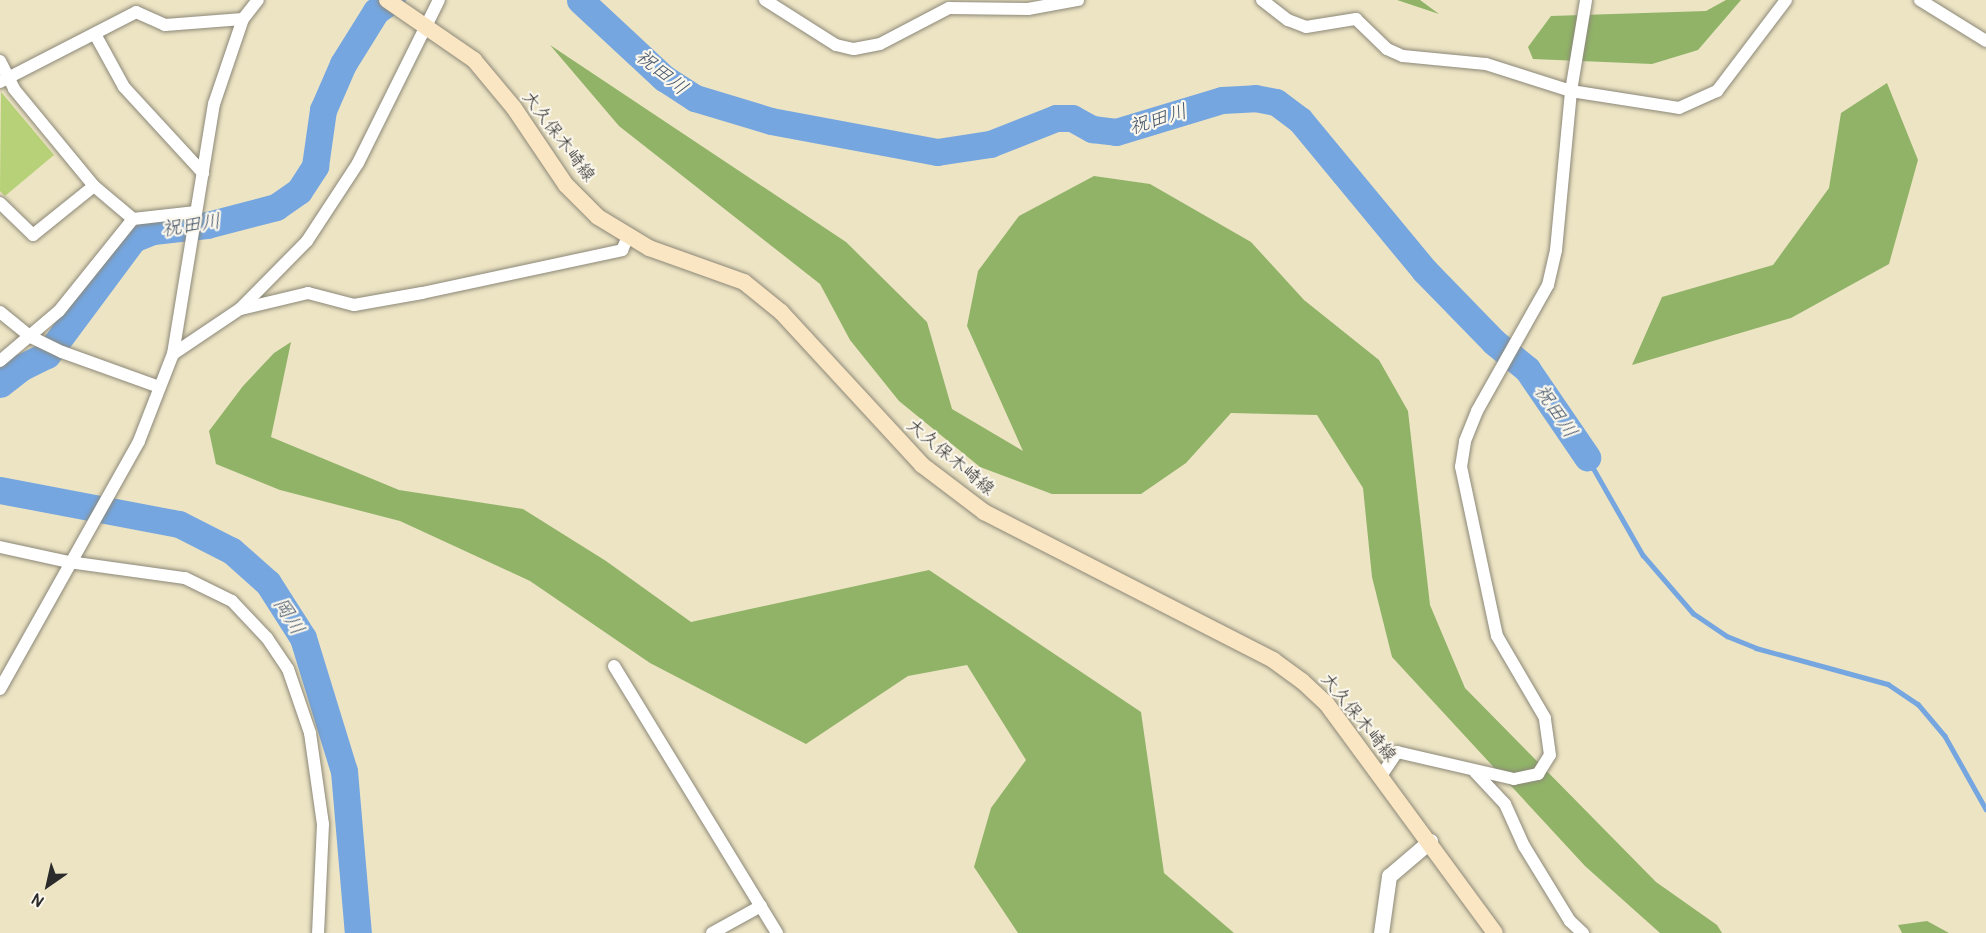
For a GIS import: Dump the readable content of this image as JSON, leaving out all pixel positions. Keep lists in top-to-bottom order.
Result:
{
  "streets": {
    "main road": ["大久保木崎線"]
  },
  "water": ["祝田川", "岡川"],
  "north": "bottom left"
}
